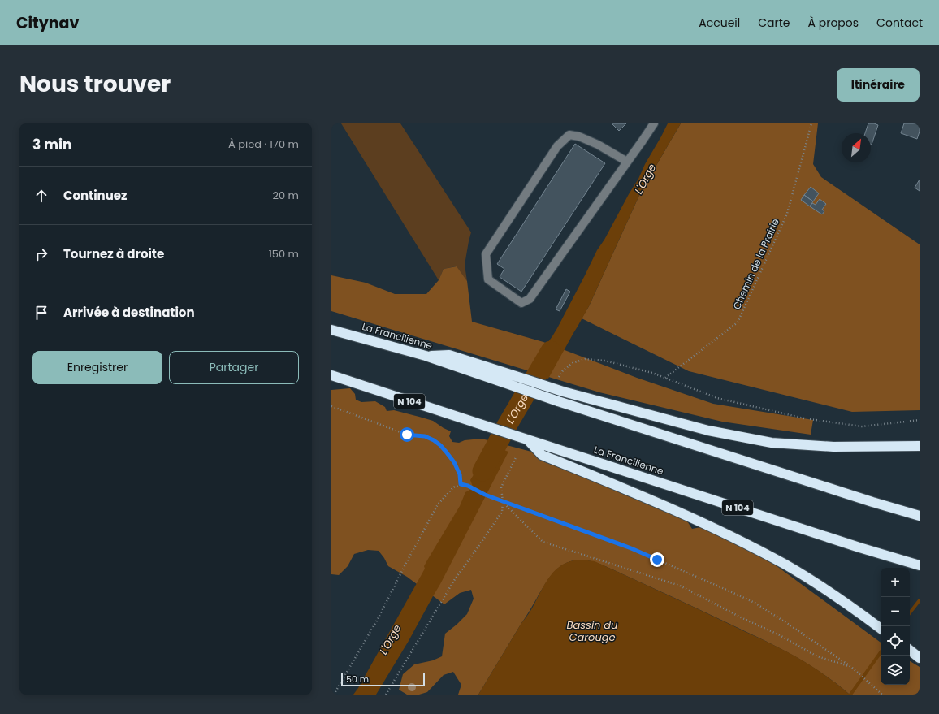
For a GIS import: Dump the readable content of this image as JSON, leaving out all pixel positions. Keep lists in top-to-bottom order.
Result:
{
  "streets": {
    "highway": ["La Francilienne", "N 104"],
    "path": ["Chemin de la Prairie"]
  },
  "water": ["L'Orge", "Bassin du Carouge"],
  "scale_bar": "50 m",
  "north": "top right",
  "page": {
    "header": "Citynav",
    "nav": [
      "Accueil",
      "Carte",
      "À propos",
      "Contact"
    ],
    "title": "Nous trouver",
    "buttons": [
      "Itinéraire",
      ["Enregistrer", "Partager"]
    ],
    "heading": ["3 min", "À pied · 170 m"],
    "list": [
      ["Continuez", "20 m"],
      ["Tournez à droite", "150 m"],
      "Arrivée à destination"
    ],
    "map_buttons": ["+", "−"],
    "scale": "50 m"
  }
}
